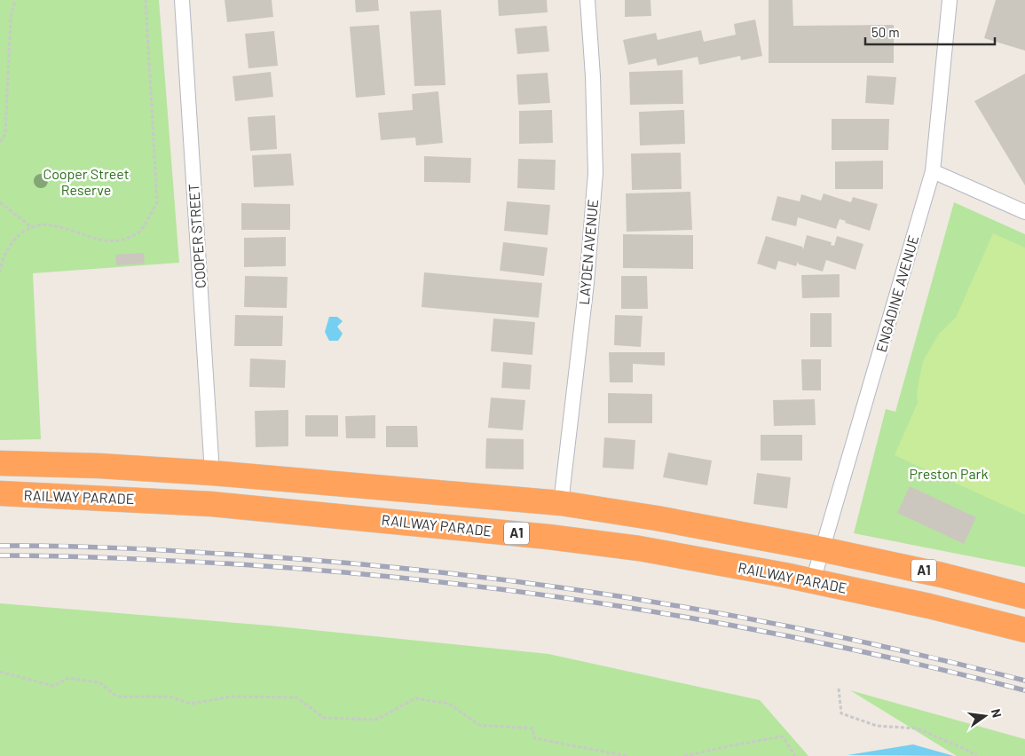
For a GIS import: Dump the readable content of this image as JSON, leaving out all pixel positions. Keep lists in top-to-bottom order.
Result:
{
  "streets": {
    "highway": ["RAILWAY PARADE", "A1"],
    "street": ["COOPER STREET", "LAYDEN AVENUE", "ENGADINE AVENUE"]
  },
  "crossings": [
    ["COOPER STREET", "A1"],
    ["LAYDEN AVENUE", "A1"],
    ["ENGADINE AVENUE", "RAILWAY PARADE"],
    ["ENGADINE AVENUE", "A1"]
  ],
  "parks": ["Cooper Street Reserve", "Preston Park"],
  "scale_bar": "50 m",
  "north": "right"
}
